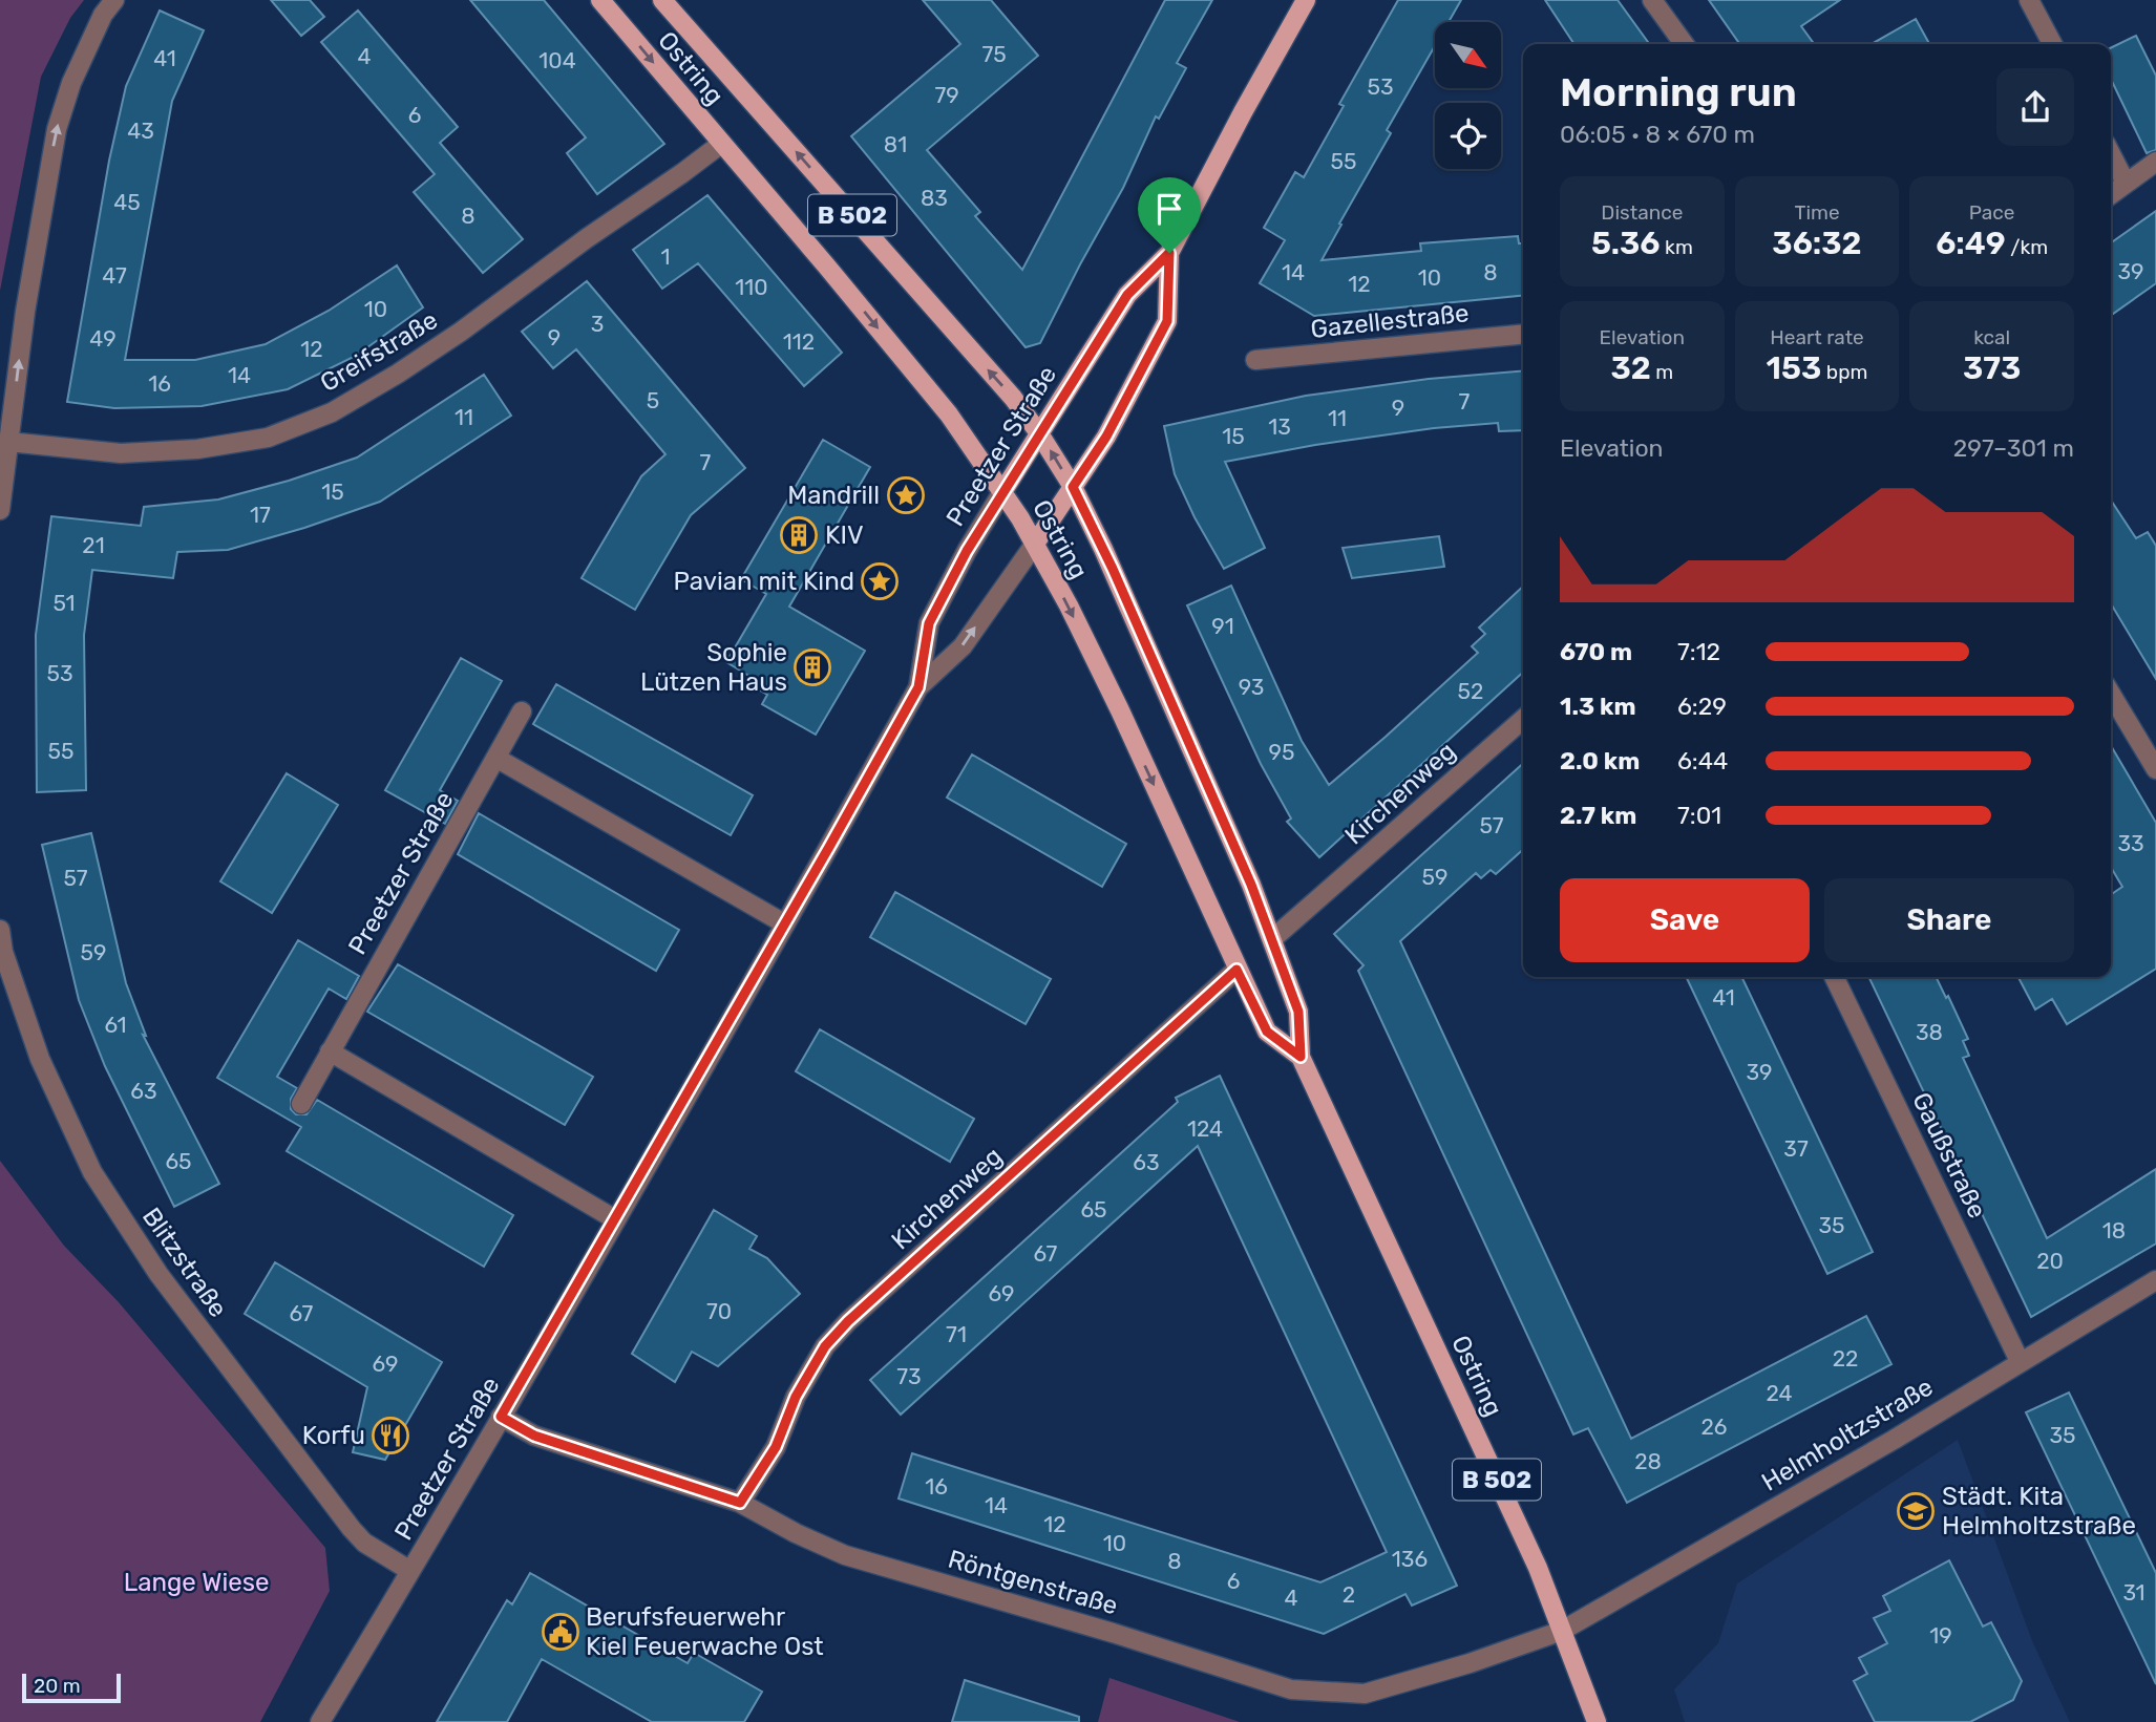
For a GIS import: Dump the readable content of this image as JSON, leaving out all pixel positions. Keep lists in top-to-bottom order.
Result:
{
  "streets": {
    "main road": ["Ostring", "B 502", "Preetzer Straße"],
    "street": [
      "Gazellestraße",
      "Greifstraße",
      "Kirchenweg",
      "Gaußstraße",
      "Blitzstraße",
      "Helmholtzstraße",
      "Röntgenstraße"
    ]
  },
  "crossings": [
    ["Ostring", "Greifstraße"],
    ["Ostring", "Preetzer Straße"],
    ["Ostring", "Kirchenweg"],
    ["Ostring", "Helmholtzstraße"],
    ["Ostring", "Röntgenstraße"],
    ["Preetzer Straße", "Blitzstraße"],
    ["Preetzer Straße", "Röntgenstraße"],
    ["Kirchenweg", "Röntgenstraße"],
    ["Gaußstraße", "Helmholtzstraße"],
    ["Helmholtzstraße", "Röntgenstraße"]
  ],
  "parks": ["Lange Wiese"],
  "places": {
    "place": ["Mandrill", "Pavian mit Kind"],
    "building": ["KIV", "Sophie Lützen Haus"],
    "restaurant": ["Korfu"],
    "school or university": ["Städt. Kita Helmholtzstraße"],
    "public building": ["Berufsfeuerwehr Kiel Feuerwache Ost"]
  },
  "house_numbers": [
    "75",
    "4",
    "41",
    "104",
    "53",
    "79",
    "6",
    "43",
    "81",
    "55",
    "83",
    "45",
    "8",
    "1",
    "39",
    "14",
    "8",
    "47",
    "10",
    "12",
    "110",
    "10",
    "3",
    "9",
    "49",
    "112",
    "12",
    "14",
    "16",
    "5",
    "7",
    "9",
    "11",
    "11",
    "13",
    "15",
    "7",
    "15",
    "17",
    "21",
    "51",
    "91",
    "53",
    "93",
    "52",
    "55",
    "95",
    "57",
    "33",
    "59",
    "57",
    "59",
    "41",
    "61",
    "38",
    "39",
    "63",
    "124",
    "37",
    "65",
    "63",
    "65",
    "35",
    "18",
    "67",
    "20",
    "69",
    "70",
    "67",
    "71",
    "22",
    "69",
    "73",
    "24",
    "26",
    "35",
    "28",
    "16",
    "14",
    "12",
    "10",
    "136",
    "8",
    "6",
    "31",
    "2",
    "4",
    "19"
  ],
  "scale_bar": "20 m",
  "north": "bottom right",
  "page": {
    "heading": ["Morning run", "06:05 · 8 × 670 m"],
    "stats": [
      ["Distance", "5.36 km"],
      ["Time", "36:32"],
      ["Pace", "6:49 /km"],
      ["Elevation", "32 m"],
      ["Heart rate", "153 bpm"],
      ["kcal", "373"]
    ],
    "chart": ["Elevation", "297–301 m"],
    "list": [
      {
        "name": "670 m",
        "note": "7:12"
      },
      {
        "name": "1.3 km",
        "note": "6:29"
      },
      {
        "name": "2.0 km",
        "note": "6:44"
      },
      {
        "name": "2.7 km",
        "note": "7:01"
      }
    ],
    "buttons": ["Save", "Share"],
    "scale": "20 m"
  }
}
